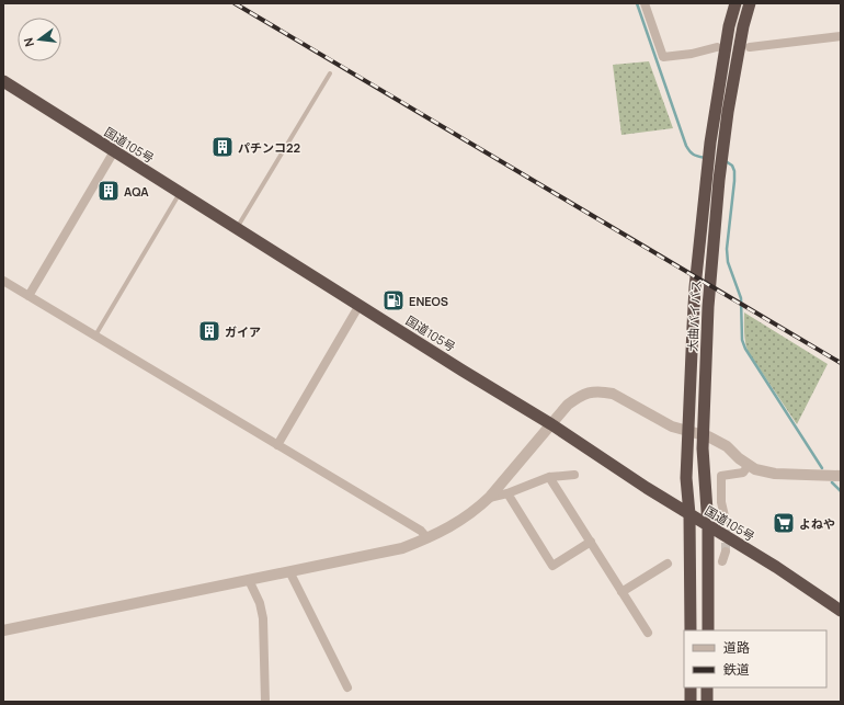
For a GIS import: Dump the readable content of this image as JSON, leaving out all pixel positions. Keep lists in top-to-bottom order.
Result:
{
  "streets": {
    "highway": ["国道105号", "大曲バイパス"]
  },
  "crossings": [
    ["国道105号", "大曲バイパス"]
  ],
  "places": {
    "building": ["パチンコ22", "AQA", "ガイア"],
    "fuel station": ["ENEOS"],
    "supermarket": ["よねや"]
  },
  "legend": ["道路", "鉄道"],
  "north": "left"
}
